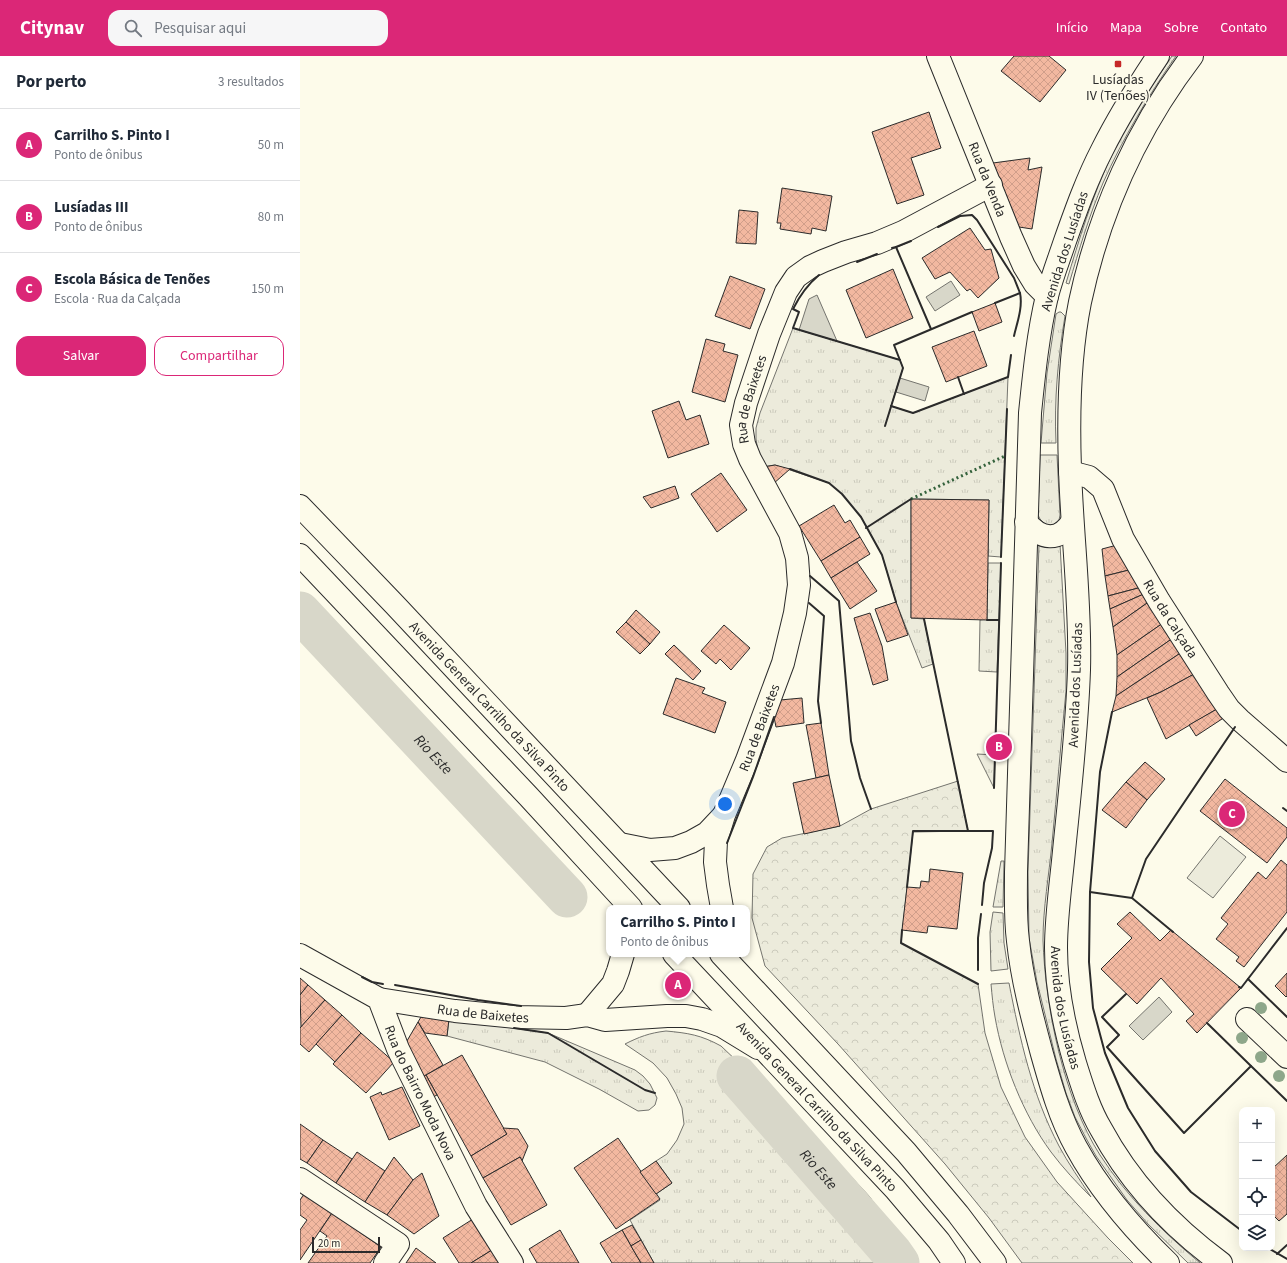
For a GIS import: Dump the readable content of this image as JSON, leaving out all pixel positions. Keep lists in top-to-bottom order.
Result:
{
  "streets": {
    "main road": [
      "Rua da Venda",
      "Avenida dos Lusíadas",
      "Rua de Baixetes",
      "Rua da Calçada",
      "Avenida General Carrilho da Silva Pinto",
      "Rua do Bairro Moda Nova"
    ]
  },
  "crossings": [
    ["Rua da Venda", "Avenida dos Lusíadas"],
    ["Rua da Venda", "Rua de Baixetes"],
    ["Avenida dos Lusíadas", "Rua da Calçada"],
    ["Rua de Baixetes", "Avenida General Carrilho da Silva Pinto"],
    ["Rua de Baixetes", "Rua do Bairro Moda Nova"]
  ],
  "water": ["Rio Este"],
  "places": {
    "transit": ["Lusíadas IV (Tenões)"]
  },
  "scale_bar": "20 m",
  "page": {
    "header": "Citynav",
    "search": "Pesquisar aqui",
    "nav": [
      "Início",
      "Mapa",
      "Sobre",
      "Contato"
    ],
    "heading": ["Por perto", "3 resultados"],
    "list": [
      {
        "mark": "A",
        "name": "Carrilho S. Pinto I",
        "note": "Ponto de ônibus",
        "value": "50 m"
      },
      {
        "mark": "B",
        "name": "Lusíadas III",
        "note": "Ponto de ônibus",
        "value": "80 m"
      },
      {
        "mark": "C",
        "name": "Escola Básica de Tenões",
        "note": "Escola · Rua da Calçada",
        "value": "150 m"
      }
    ],
    "buttons": ["Salvar", "Compartilhar"],
    "pins": ["B", "C", "A"],
    "popup": ["Carrilho S. Pinto I", "Ponto de ônibus"],
    "map_buttons": ["+", "−"],
    "scale": "20 m"
  }
}
